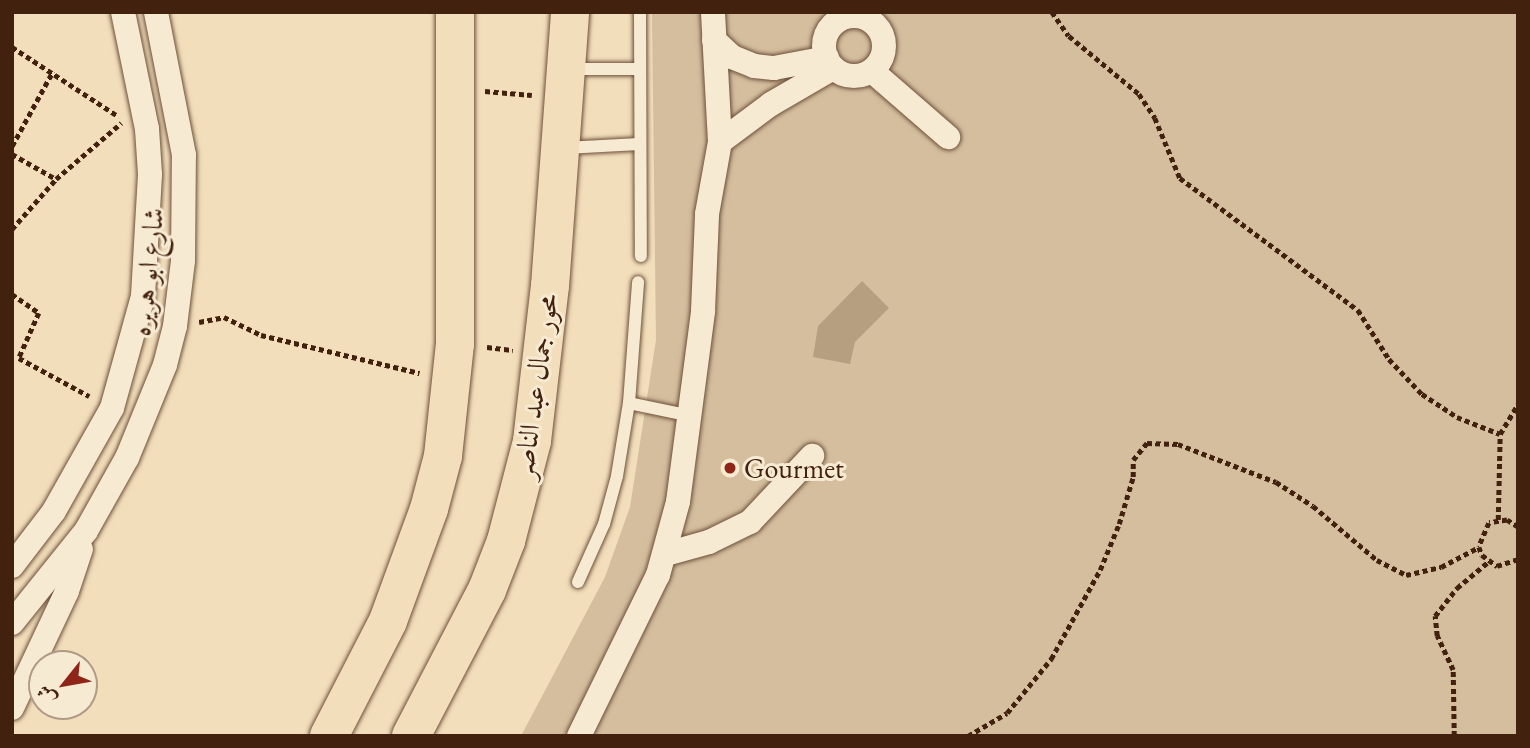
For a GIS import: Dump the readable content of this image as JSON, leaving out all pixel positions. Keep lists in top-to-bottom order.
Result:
{
  "streets": {
    "main road": ["محور جمال عبد الناصر"],
    "street": ["شارع ابو هريره"]
  },
  "places": ["Gourmet"],
  "north": "bottom left"
}
